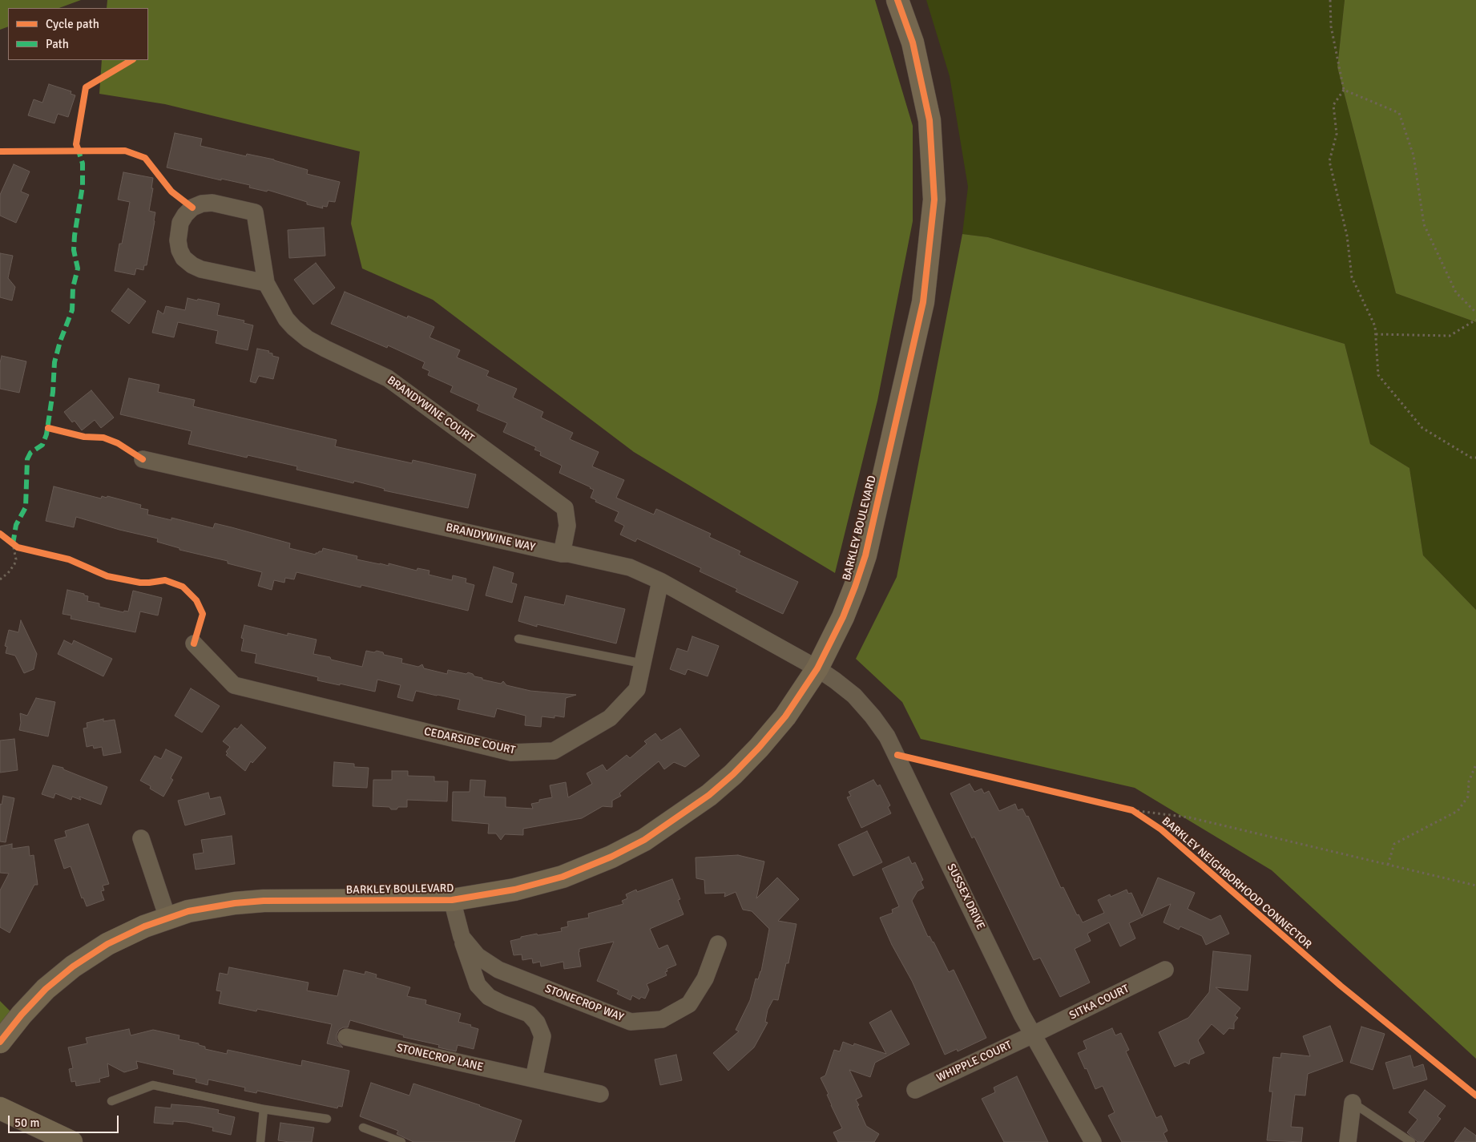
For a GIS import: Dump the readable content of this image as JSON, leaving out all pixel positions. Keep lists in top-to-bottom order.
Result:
{
  "streets": {
    "main road": ["BARKLEY BOULEVARD"],
    "street": [
      "BRANDYWINE COURT",
      "BRANDYWINE WAY",
      "CEDARSIDE COURT",
      "SUSSEX DRIVE",
      "SITKA COURT",
      "STONECROP WAY",
      "STONECROP LANE",
      "WHIPPLE COURT"
    ],
    "cycle path": ["BARKLEY NEIGHBORHOOD CONNECTOR"]
  },
  "crossings": [
    ["BRANDYWINE COURT", "BRANDYWINE WAY"],
    ["BARKLEY BOULEVARD", "BRANDYWINE WAY"],
    ["BARKLEY BOULEVARD", "SUSSEX DRIVE"],
    ["BARKLEY BOULEVARD", "STONECROP WAY"],
    ["BRANDYWINE WAY", "CEDARSIDE COURT"],
    ["BRANDYWINE WAY", "SUSSEX DRIVE"],
    ["SUSSEX DRIVE", "SITKA COURT"],
    ["SUSSEX DRIVE", "WHIPPLE COURT"],
    ["SITKA COURT", "WHIPPLE COURT"]
  ],
  "legend": ["Cycle path", "Path"],
  "scale_bar": "50 m"
}
